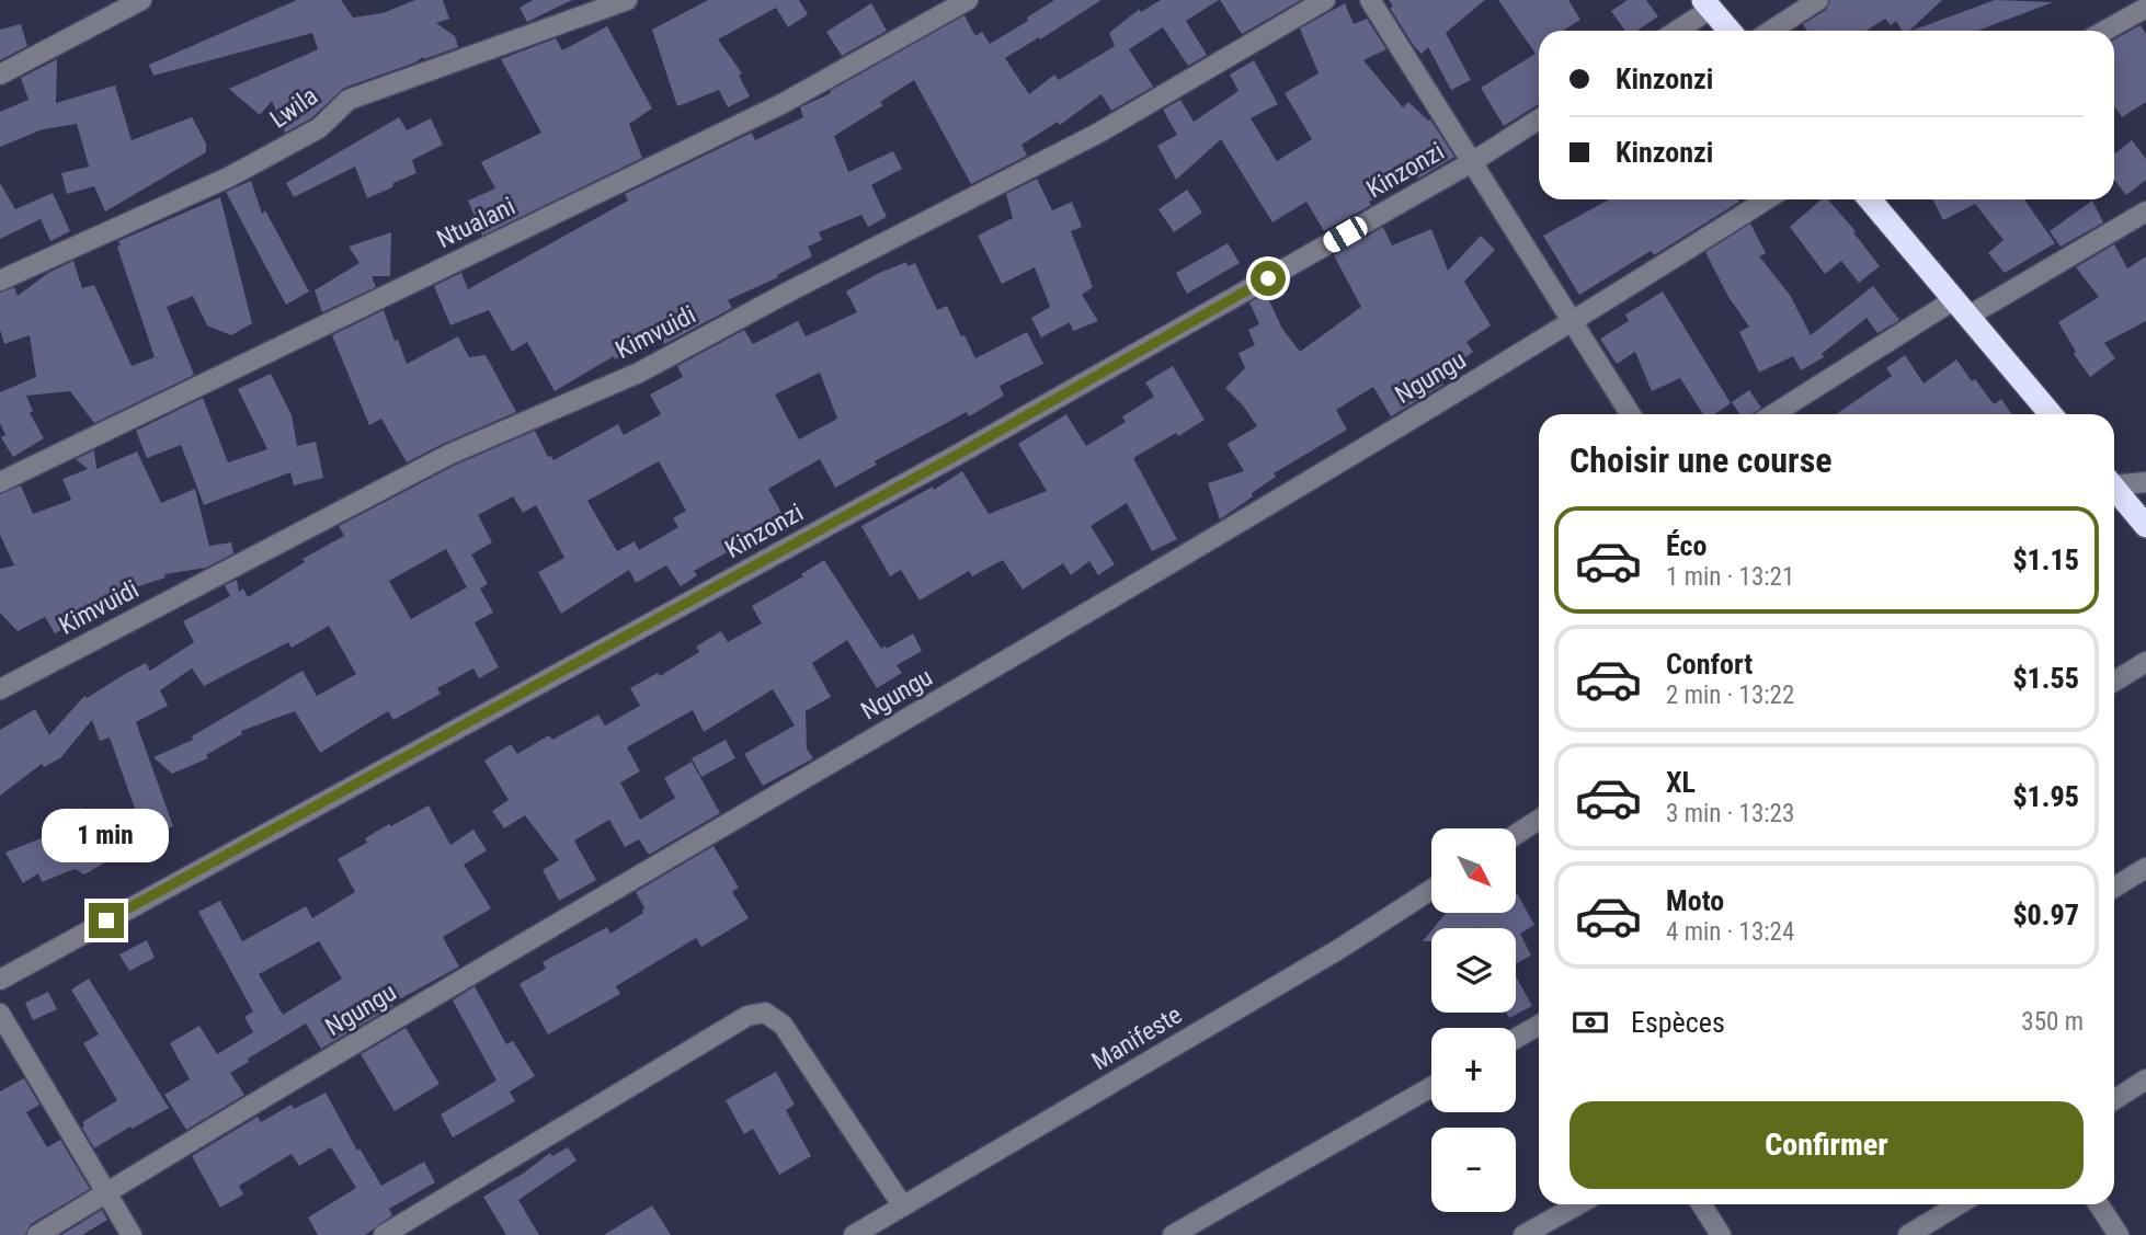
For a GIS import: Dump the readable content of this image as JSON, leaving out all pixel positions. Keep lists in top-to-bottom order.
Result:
{
  "streets": {
    "street": [
      "Lwila",
      "Kinzonzi",
      "Ntualani",
      "Kimvuidi",
      "Ngungu",
      "Manifeste"
    ]
  },
  "north": "bottom right",
  "page": {
    "banner": ["Kinzonzi", "Kinzonzi"],
    "heading": "Choisir une course",
    "list": [
      {
        "name": "Éco",
        "note": "1 min · 13:21",
        "value": "$1.15"
      },
      {
        "name": "Confort",
        "note": "2 min · 13:22",
        "value": "$1.55"
      },
      {
        "name": "XL",
        "note": "3 min · 13:23",
        "value": "$1.95"
      },
      {
        "name": "Moto",
        "note": "4 min · 13:24",
        "value": "$0.97"
      }
    ],
    "bubble": "1 min",
    "map_buttons": ["+", "−"],
    "pay": ["Espèces", "350 m"],
    "buttons": "Confirmer"
  }
}
